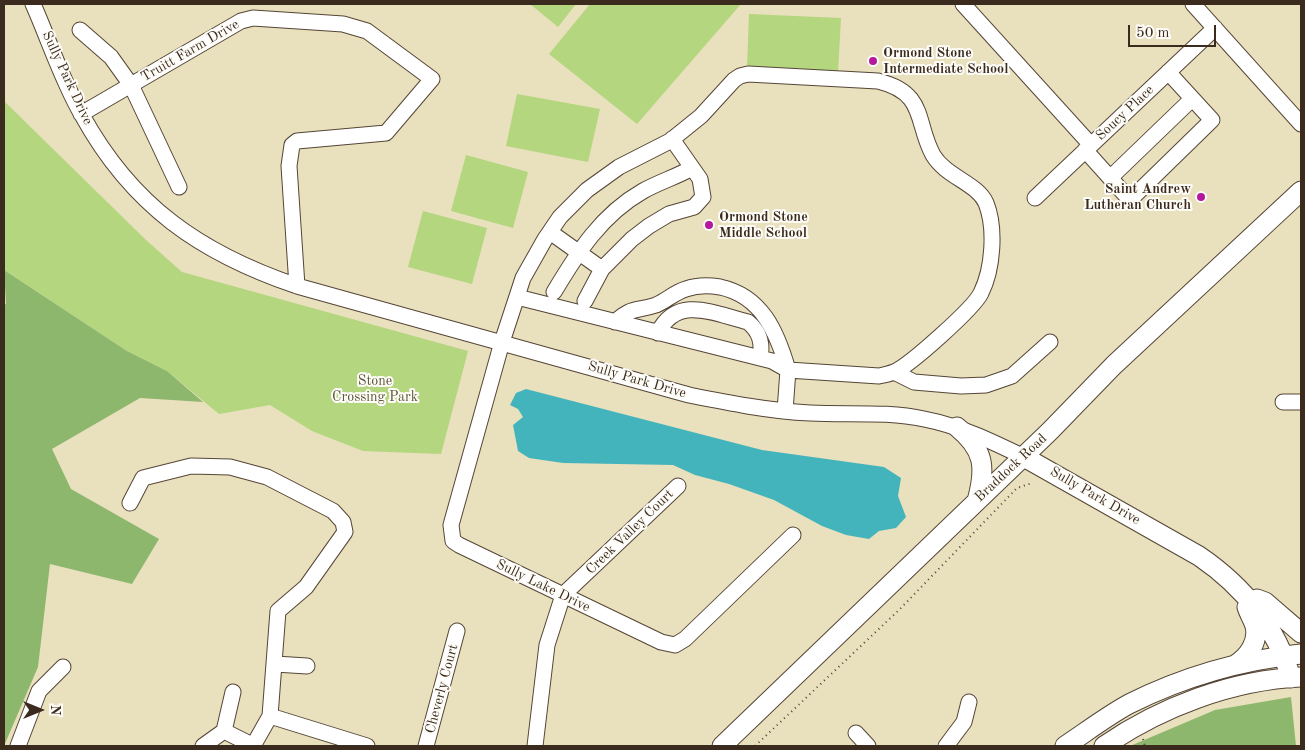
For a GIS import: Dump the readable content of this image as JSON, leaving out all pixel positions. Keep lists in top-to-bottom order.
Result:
{
  "streets": {
    "main road": ["Sully Park Drive", "Braddock Road"],
    "street": [
      "Truitt Farm Drive",
      "Soucy Place",
      "Creek Valley Court",
      "Sully Lake Drive",
      "Cheverly Court"
    ]
  },
  "crossings": [
    ["Truitt Farm Drive", "Sully Park Drive"],
    ["Sully Park Drive", "Braddock Road"],
    ["Sully Park Drive", "Sully Lake Drive"],
    ["Creek Valley Court", "Sully Lake Drive"]
  ],
  "parks": ["Stone Crossing Park"],
  "places": ["Ormond Stone Intermediate School", "Saint Andrew Lutheran Church", "Ormond Stone Middle School"],
  "scale_bar": "50 m",
  "north": "right"
}
